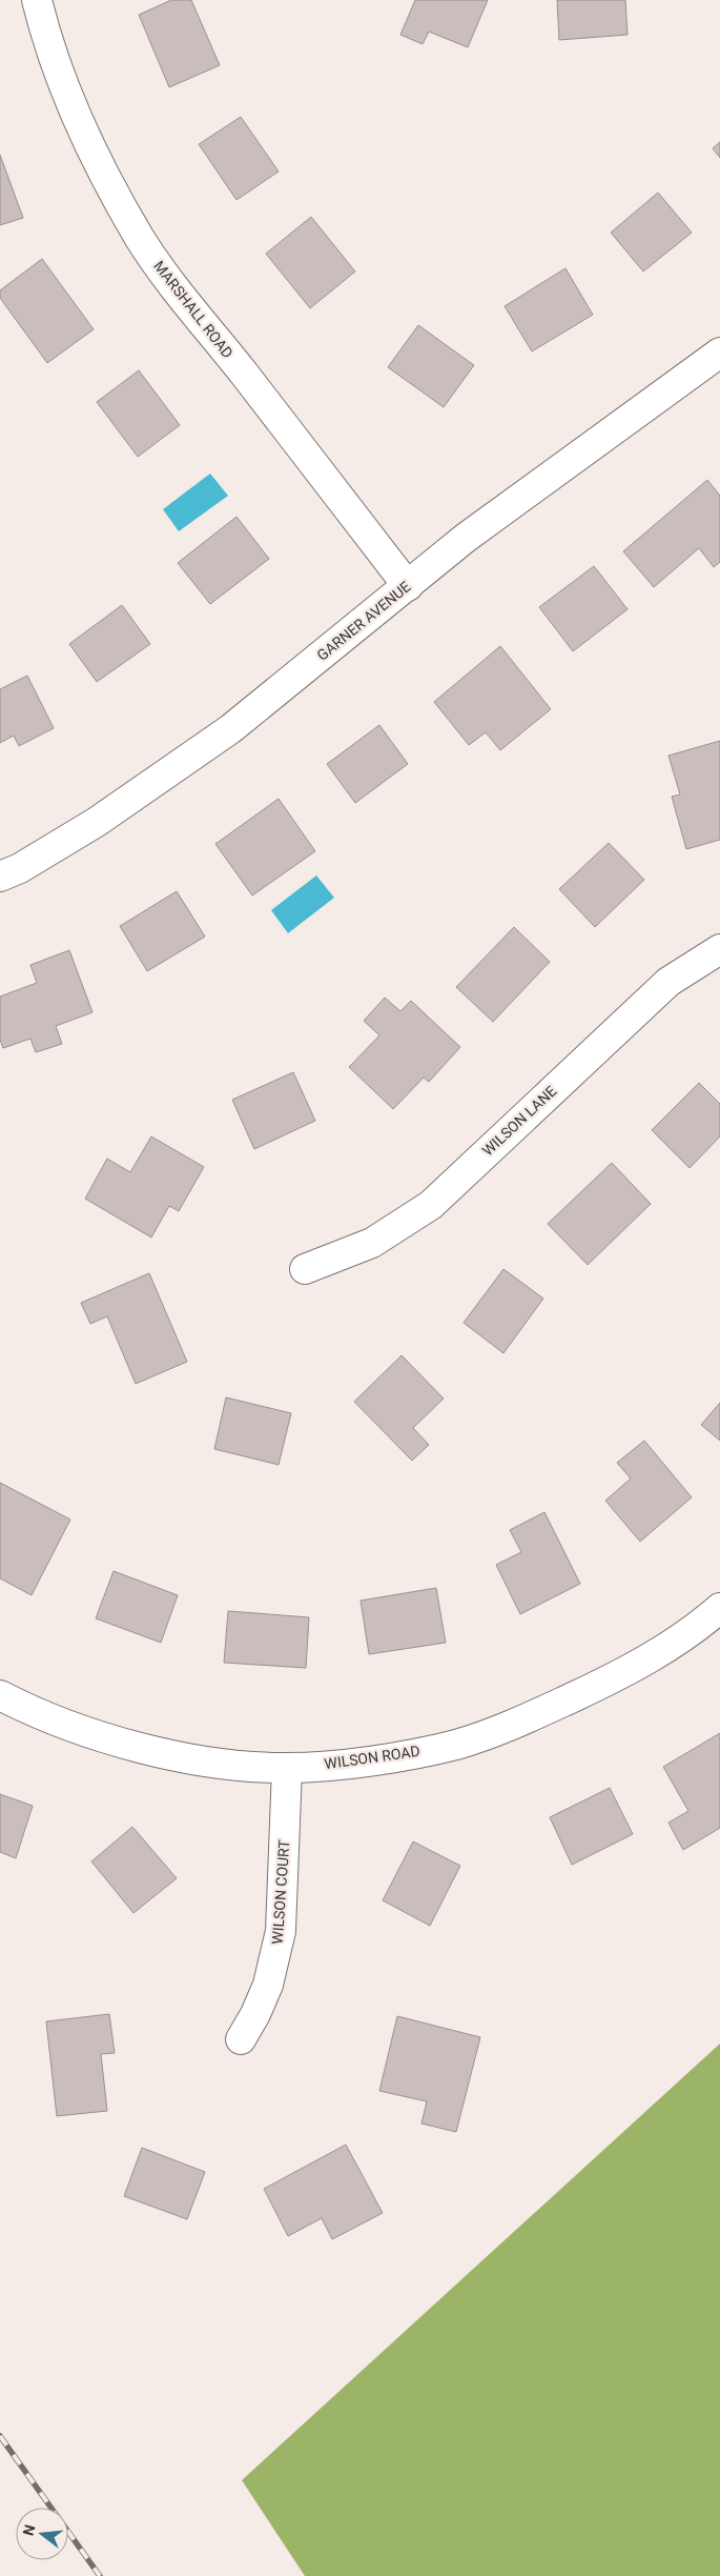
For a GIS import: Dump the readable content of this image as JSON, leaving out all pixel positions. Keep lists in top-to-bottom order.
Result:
{
  "streets": {
    "street": [
      "MARSHALL ROAD",
      "GARNER AVENUE",
      "WILSON LANE",
      "WILSON ROAD",
      "WILSON COURT"
    ]
  },
  "crossings": [
    ["MARSHALL ROAD", "GARNER AVENUE"],
    ["WILSON ROAD", "WILSON COURT"]
  ],
  "north": "left"
}
